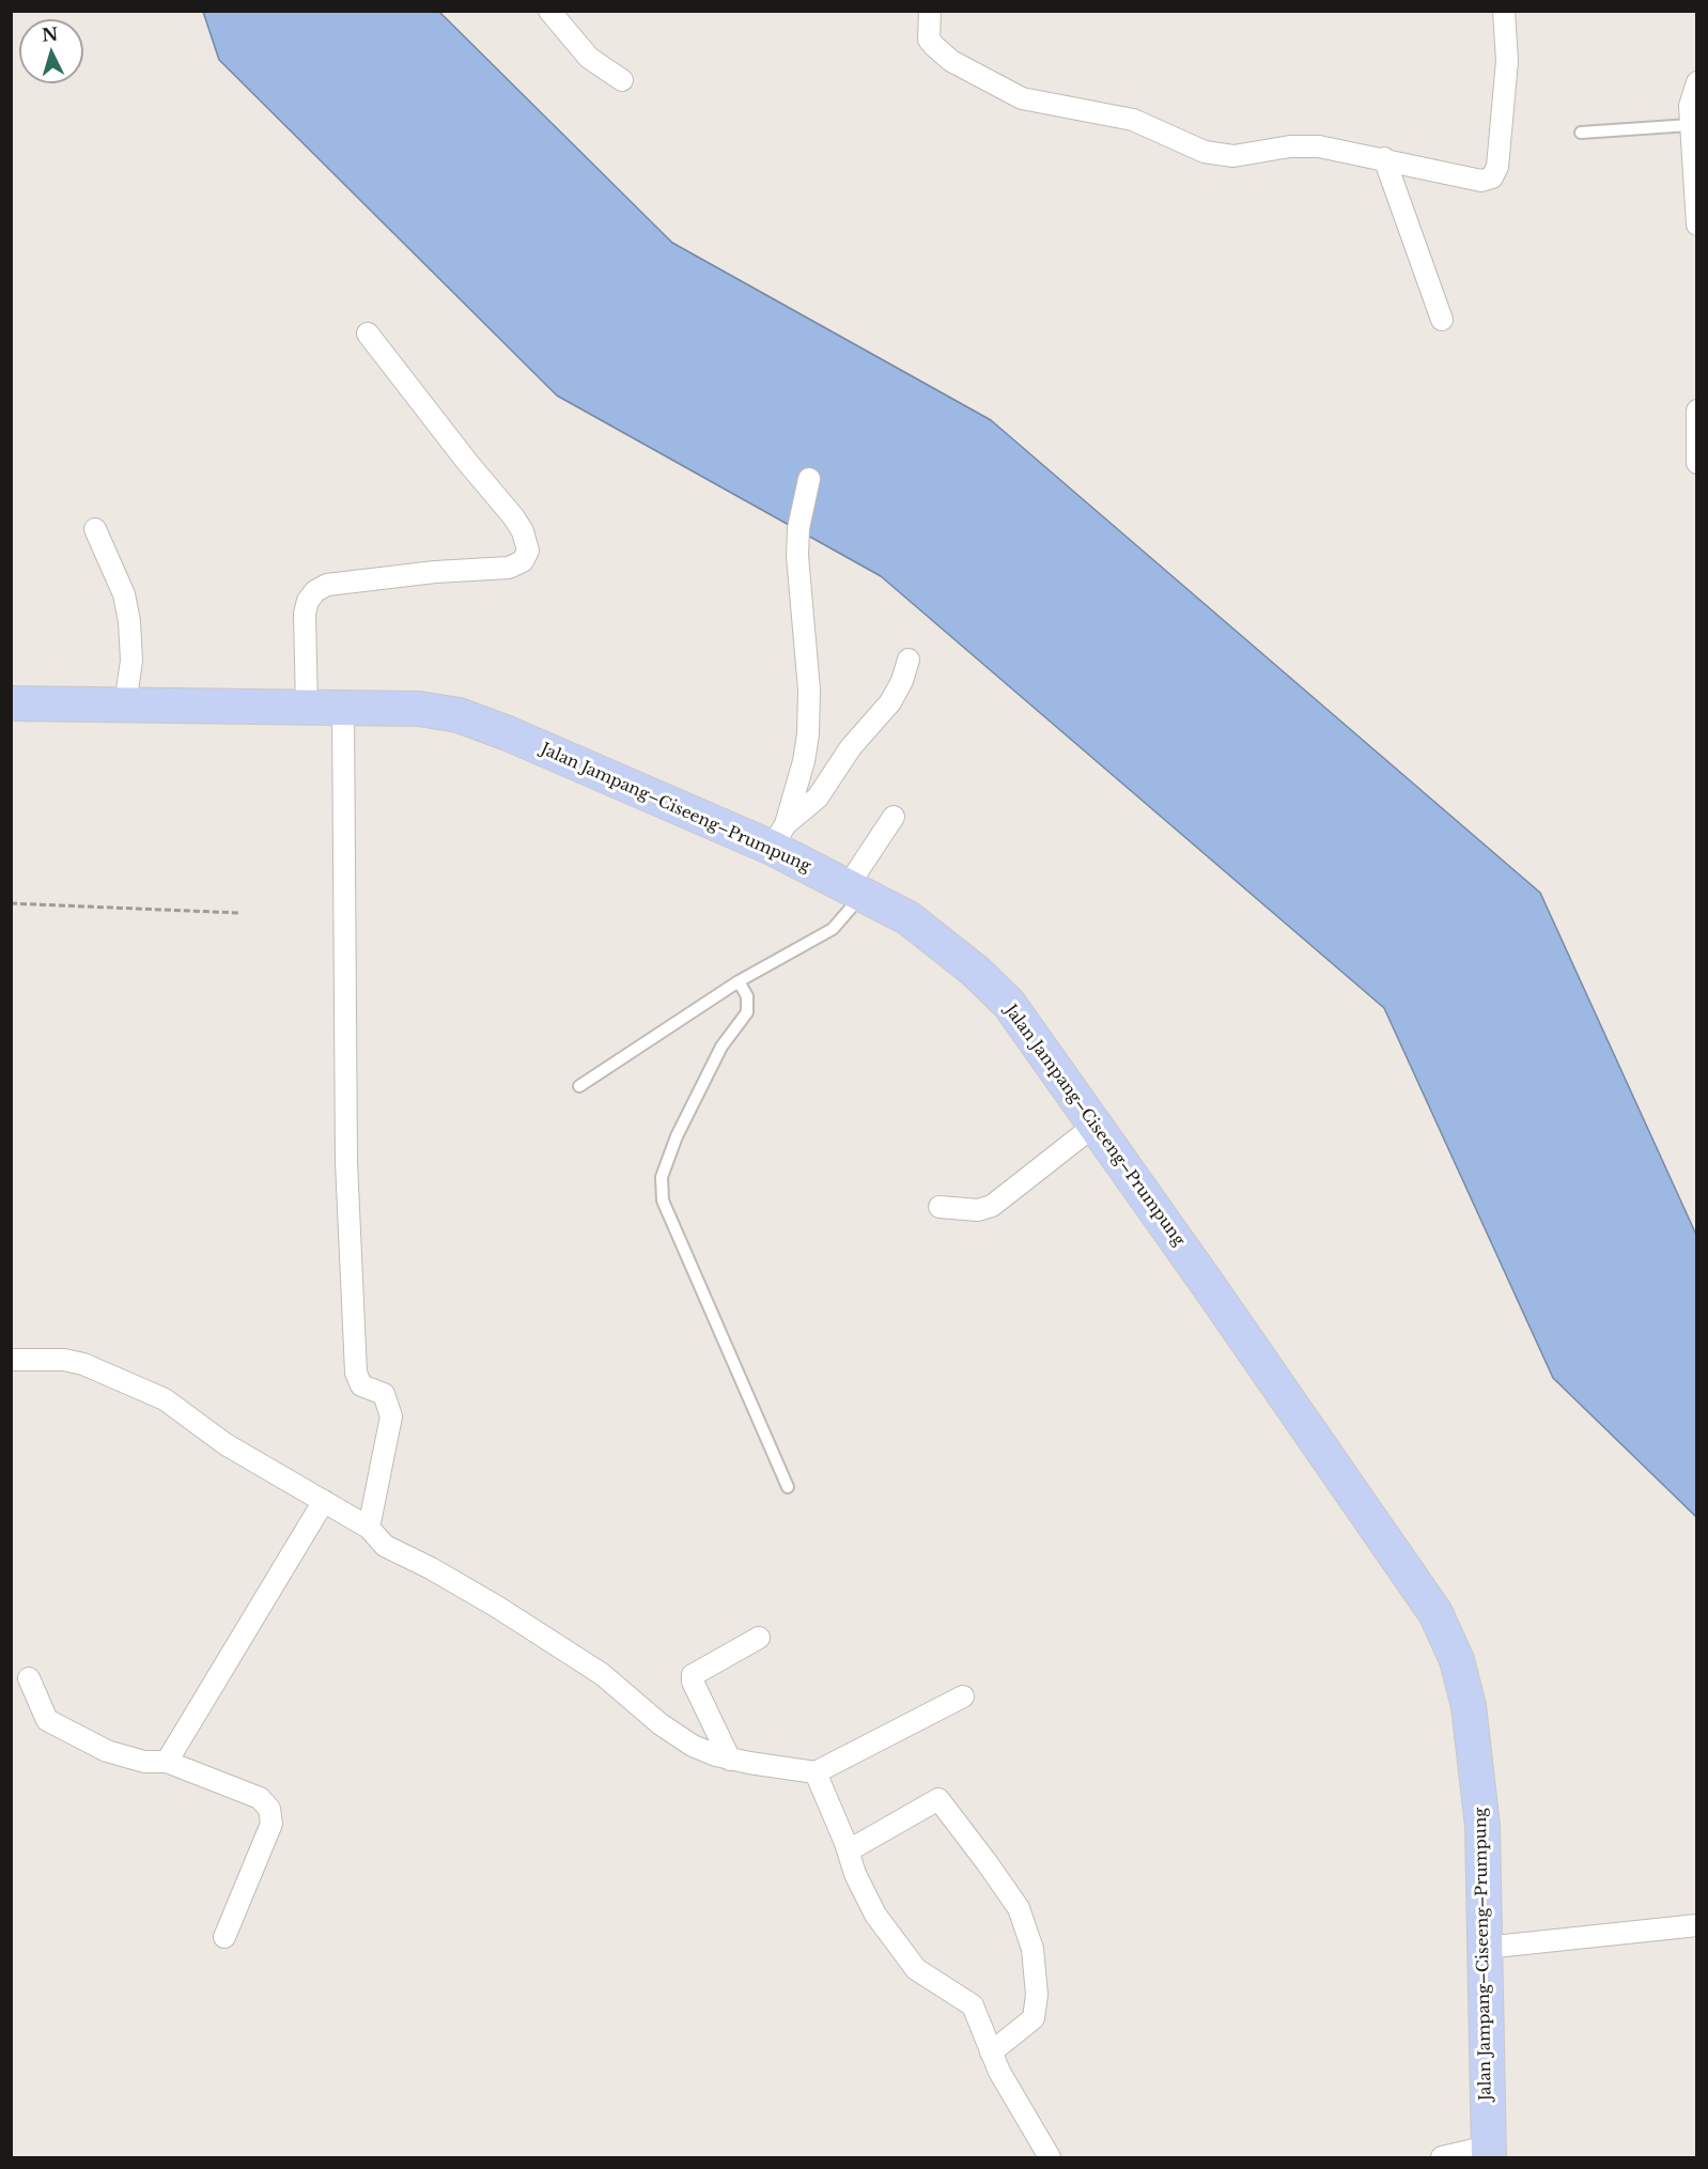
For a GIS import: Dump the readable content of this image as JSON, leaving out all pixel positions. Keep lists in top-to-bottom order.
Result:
{
  "streets": {
    "main road": ["Jalan Jampang–Ciseeng–Prumpung"]
  },
  "north": "top"
}
